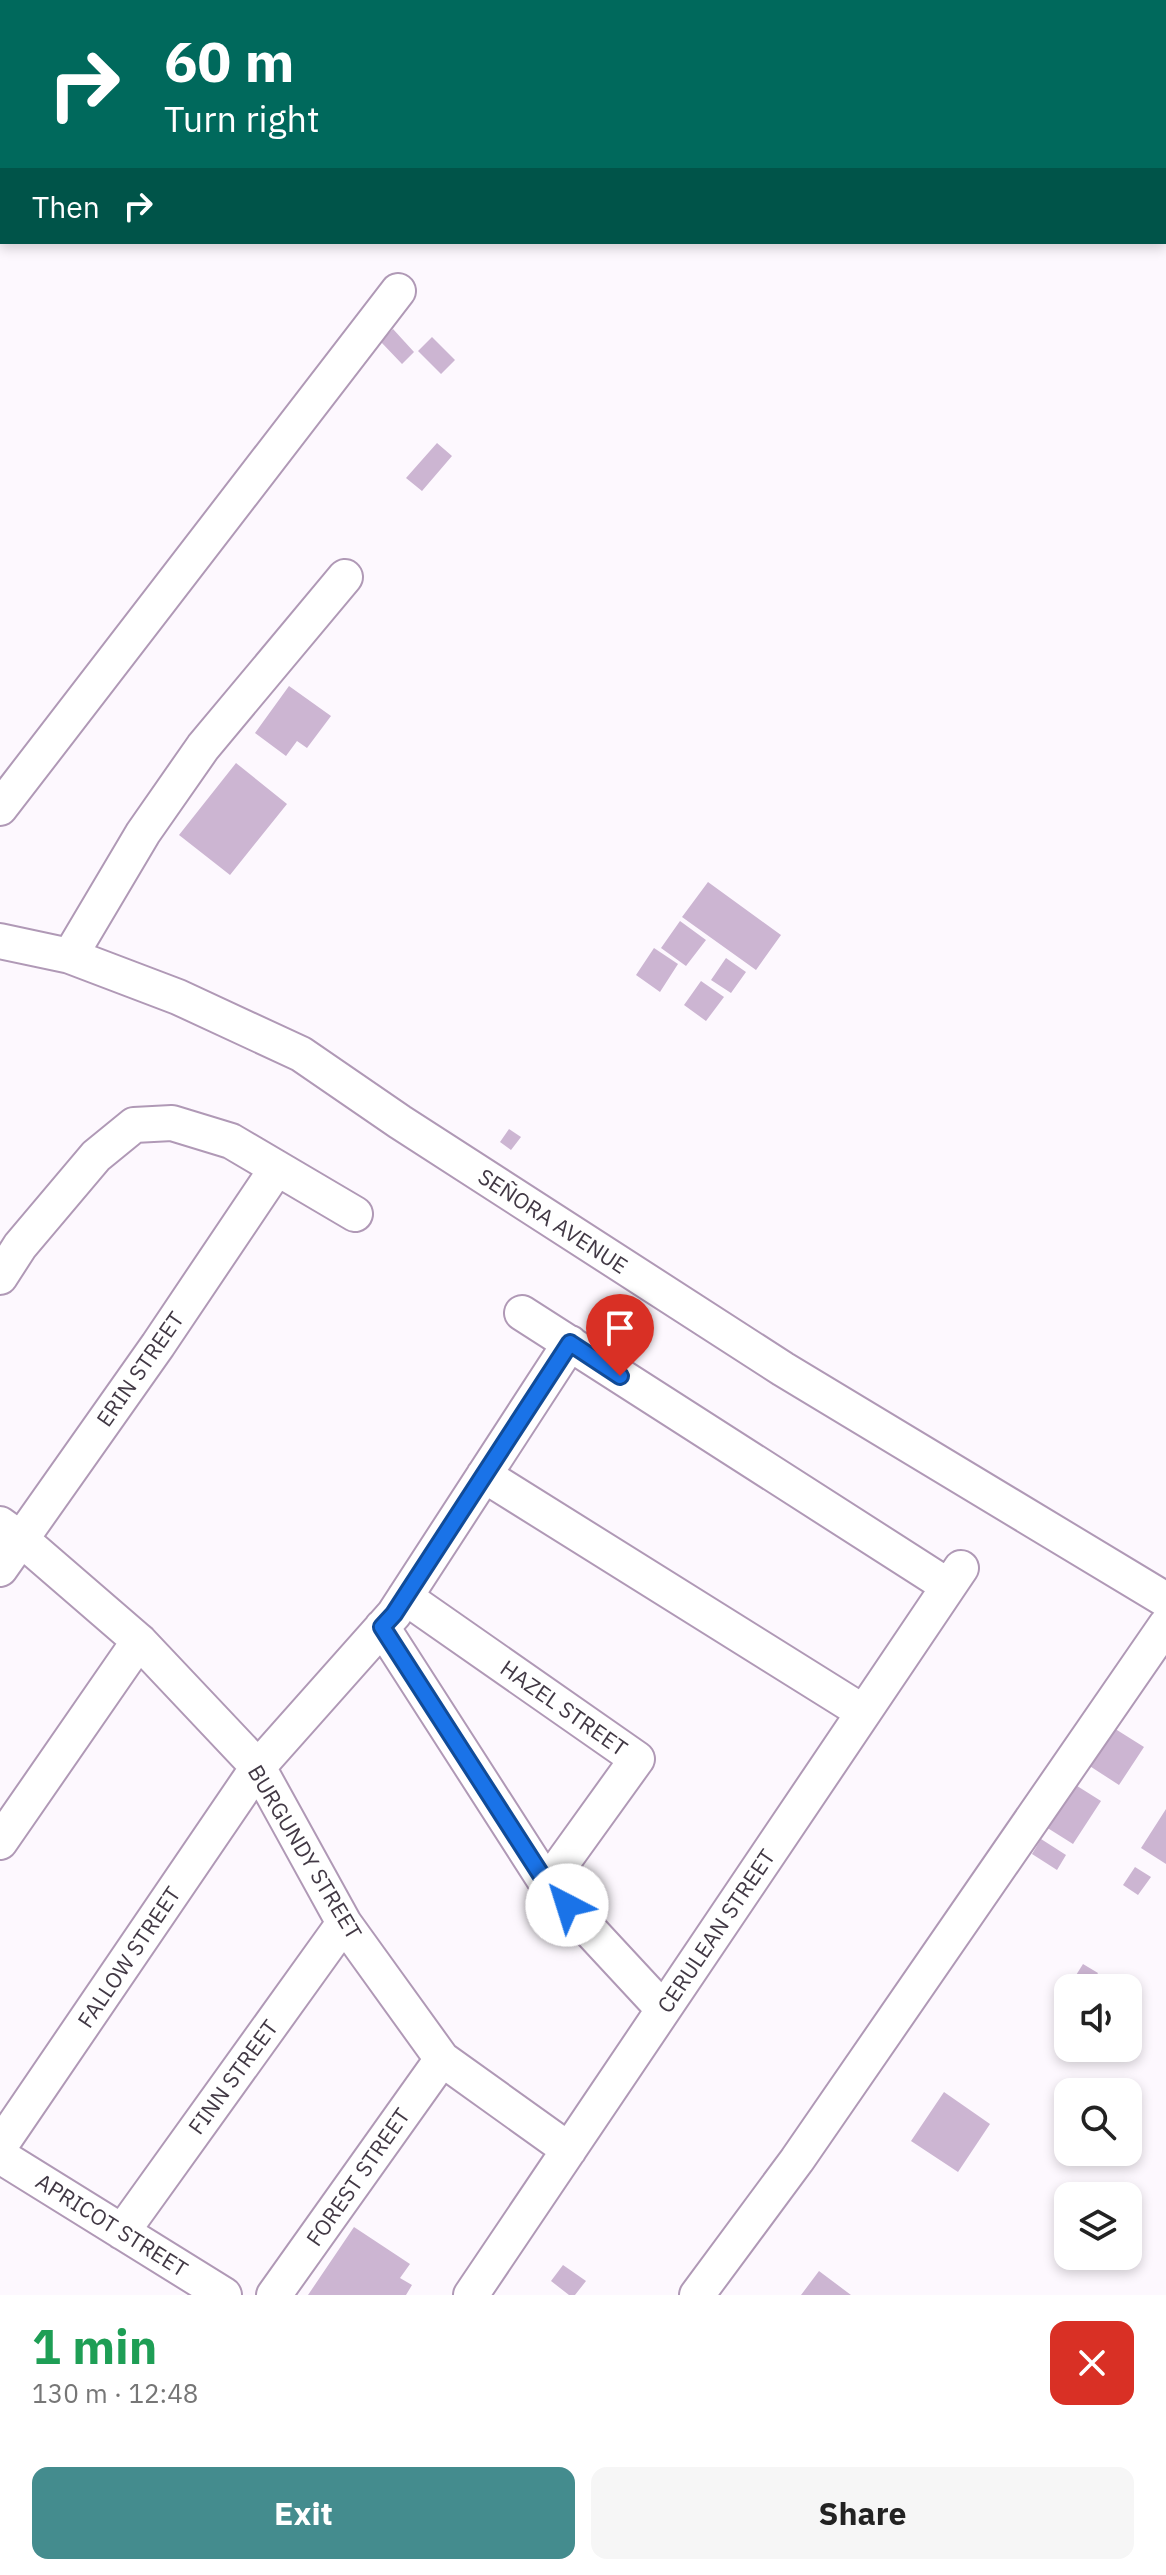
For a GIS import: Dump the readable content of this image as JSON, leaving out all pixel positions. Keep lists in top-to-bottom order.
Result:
{
  "streets": {
    "street": [
      "SEÑORA AVENUE",
      "ERIN STREET",
      "HAZEL STREET",
      "BURGUNDY STREET",
      "CERULEAN STREET",
      "FALLOW STREET",
      "FINN STREET",
      "FOREST STREET",
      "APRICOT STREET"
    ]
  },
  "crossings": [
    ["ERIN STREET", "BURGUNDY STREET"],
    ["HAZEL STREET", "FALLOW STREET"],
    ["BURGUNDY STREET", "CERULEAN STREET"],
    ["BURGUNDY STREET", "FALLOW STREET"],
    ["BURGUNDY STREET", "FINN STREET"],
    ["BURGUNDY STREET", "FOREST STREET"],
    ["CERULEAN STREET", "FALLOW STREET"],
    ["FINN STREET", "APRICOT STREET"]
  ],
  "page": {
    "turn": ["60 m", "Turn right"],
    "then": "Then",
    "heading": ["1 min", "130 m · 12:48"],
    "buttons": ["Exit", "Share"]
  }
}
